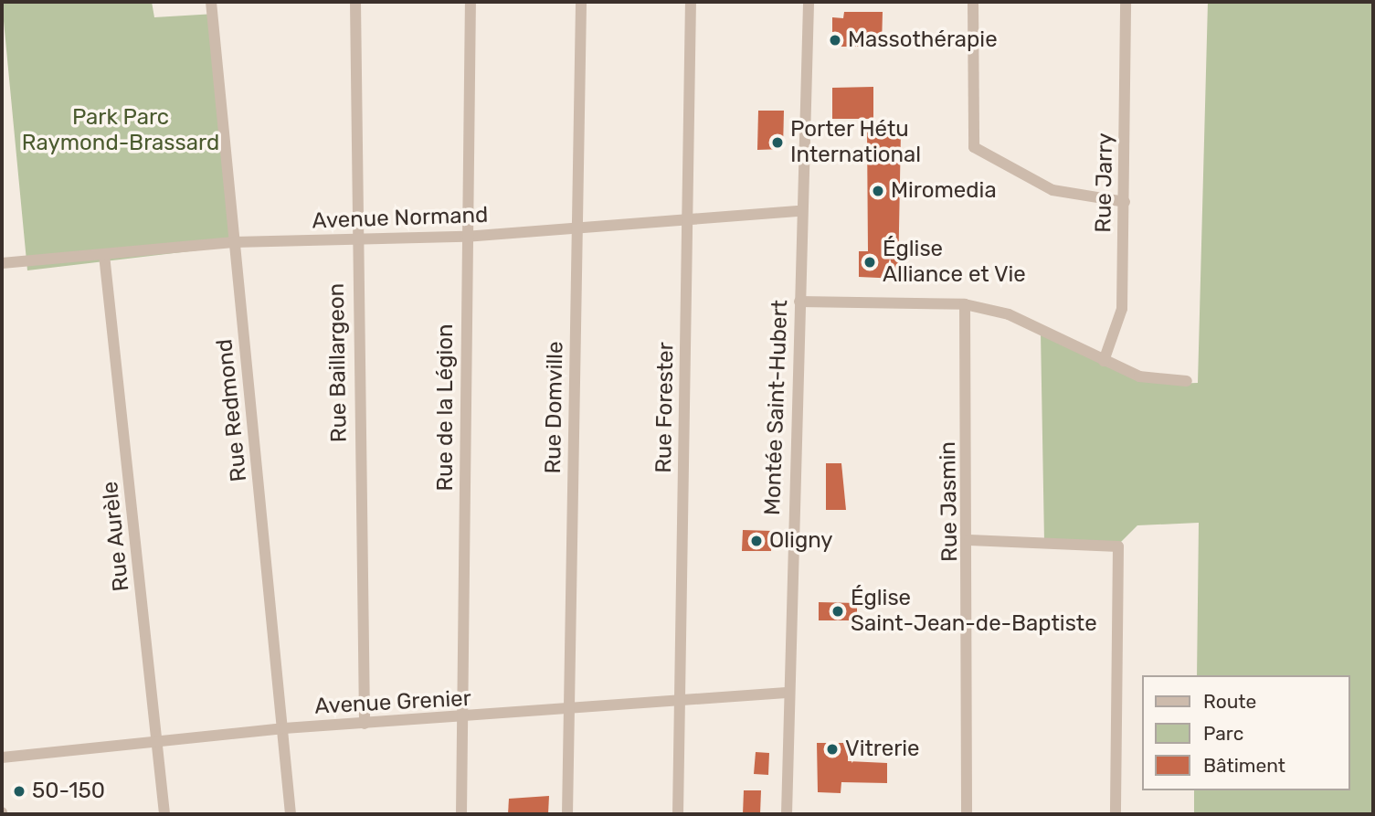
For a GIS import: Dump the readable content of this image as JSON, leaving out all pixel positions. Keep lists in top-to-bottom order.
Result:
{
  "streets": {
    "street": [
      "Rue Jarry",
      "Avenue Normand",
      "Rue Baillargeon",
      "Rue de la Légion",
      "Rue Domville",
      "Rue Forester",
      "Montée Saint-Hubert",
      "Rue Redmond",
      "Rue Jasmin",
      "Rue Aurèle",
      "Avenue Grenier"
    ]
  },
  "crossings": [
    ["Avenue Normand", "Rue Baillargeon"],
    ["Avenue Normand", "Rue de la Légion"],
    ["Avenue Normand", "Rue Domville"],
    ["Avenue Normand", "Rue Forester"],
    ["Avenue Normand", "Montée Saint-Hubert"],
    ["Avenue Normand", "Rue Redmond"],
    ["Avenue Normand", "Rue Aurèle"],
    ["Rue Baillargeon", "Avenue Grenier"],
    ["Rue de la Légion", "Avenue Grenier"],
    ["Rue Domville", "Avenue Grenier"],
    ["Rue Forester", "Avenue Grenier"],
    ["Montée Saint-Hubert", "Avenue Grenier"],
    ["Rue Redmond", "Avenue Grenier"],
    ["Rue Aurèle", "Avenue Grenier"]
  ],
  "parks": ["Park Parc Raymond-Brassard"],
  "places": [
    "Massothérapie",
    "Porter Hétu International",
    "Miromedia",
    "Église Alliance et Vie",
    "Oligny",
    "Église Saint-Jean-de-Baptiste",
    "Vitrerie",
    "50-150"
  ],
  "legend": ["Route", "Parc", "Bâtiment"]
}
